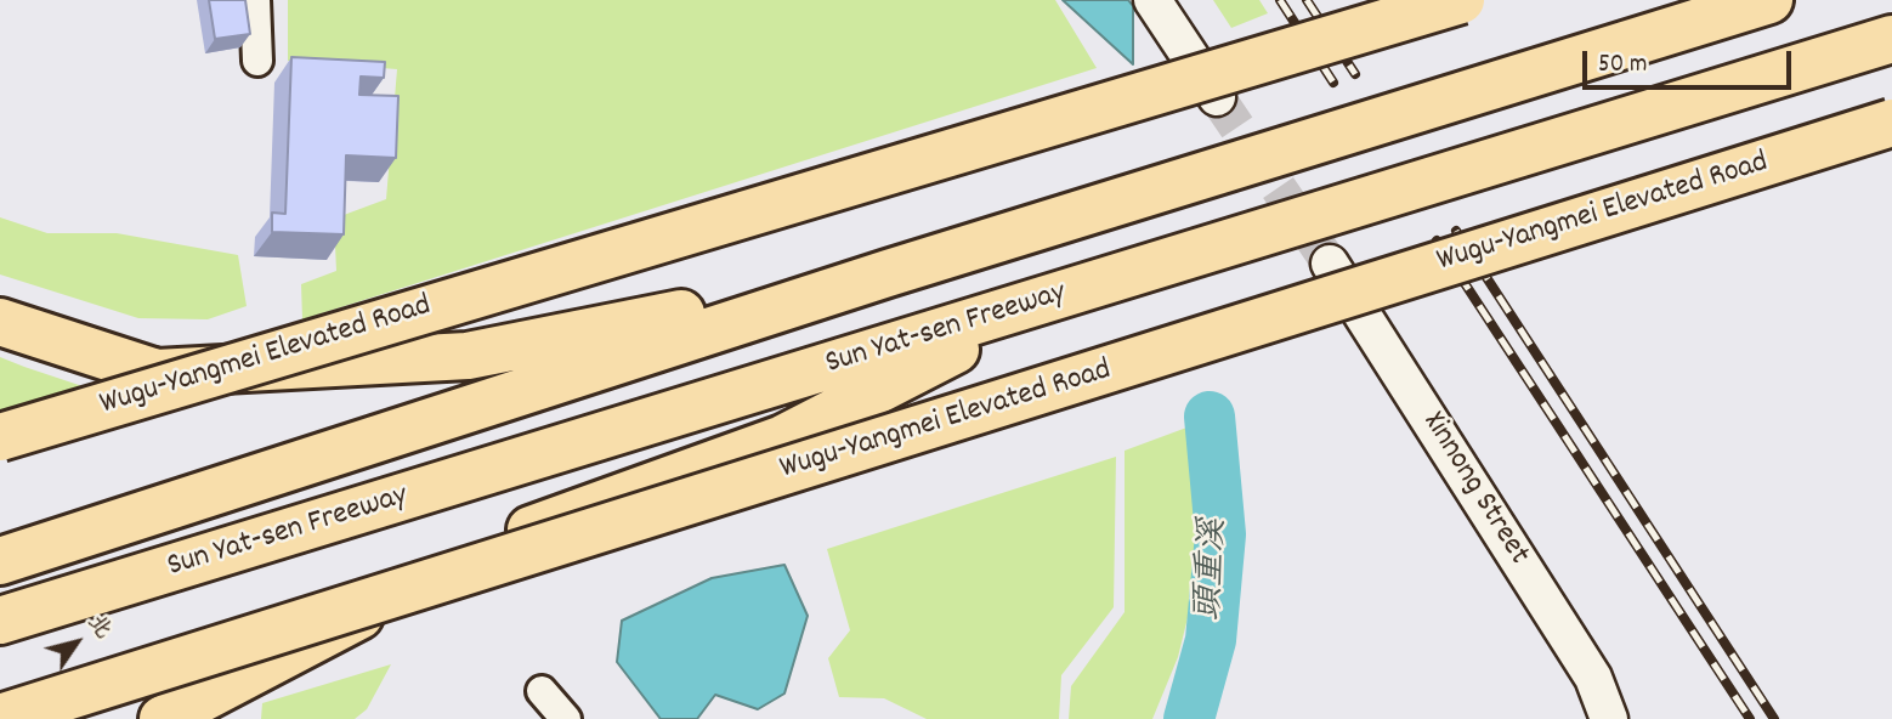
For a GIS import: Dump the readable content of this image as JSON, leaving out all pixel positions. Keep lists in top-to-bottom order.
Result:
{
  "streets": {
    "highway": ["Wugu-Yangmei Elevated Road", "Sun Yat-sen Freeway"],
    "street": ["Xinnong Street"]
  },
  "water": ["頭重溪"],
  "scale_bar": "50 m",
  "north": "top right"
}
